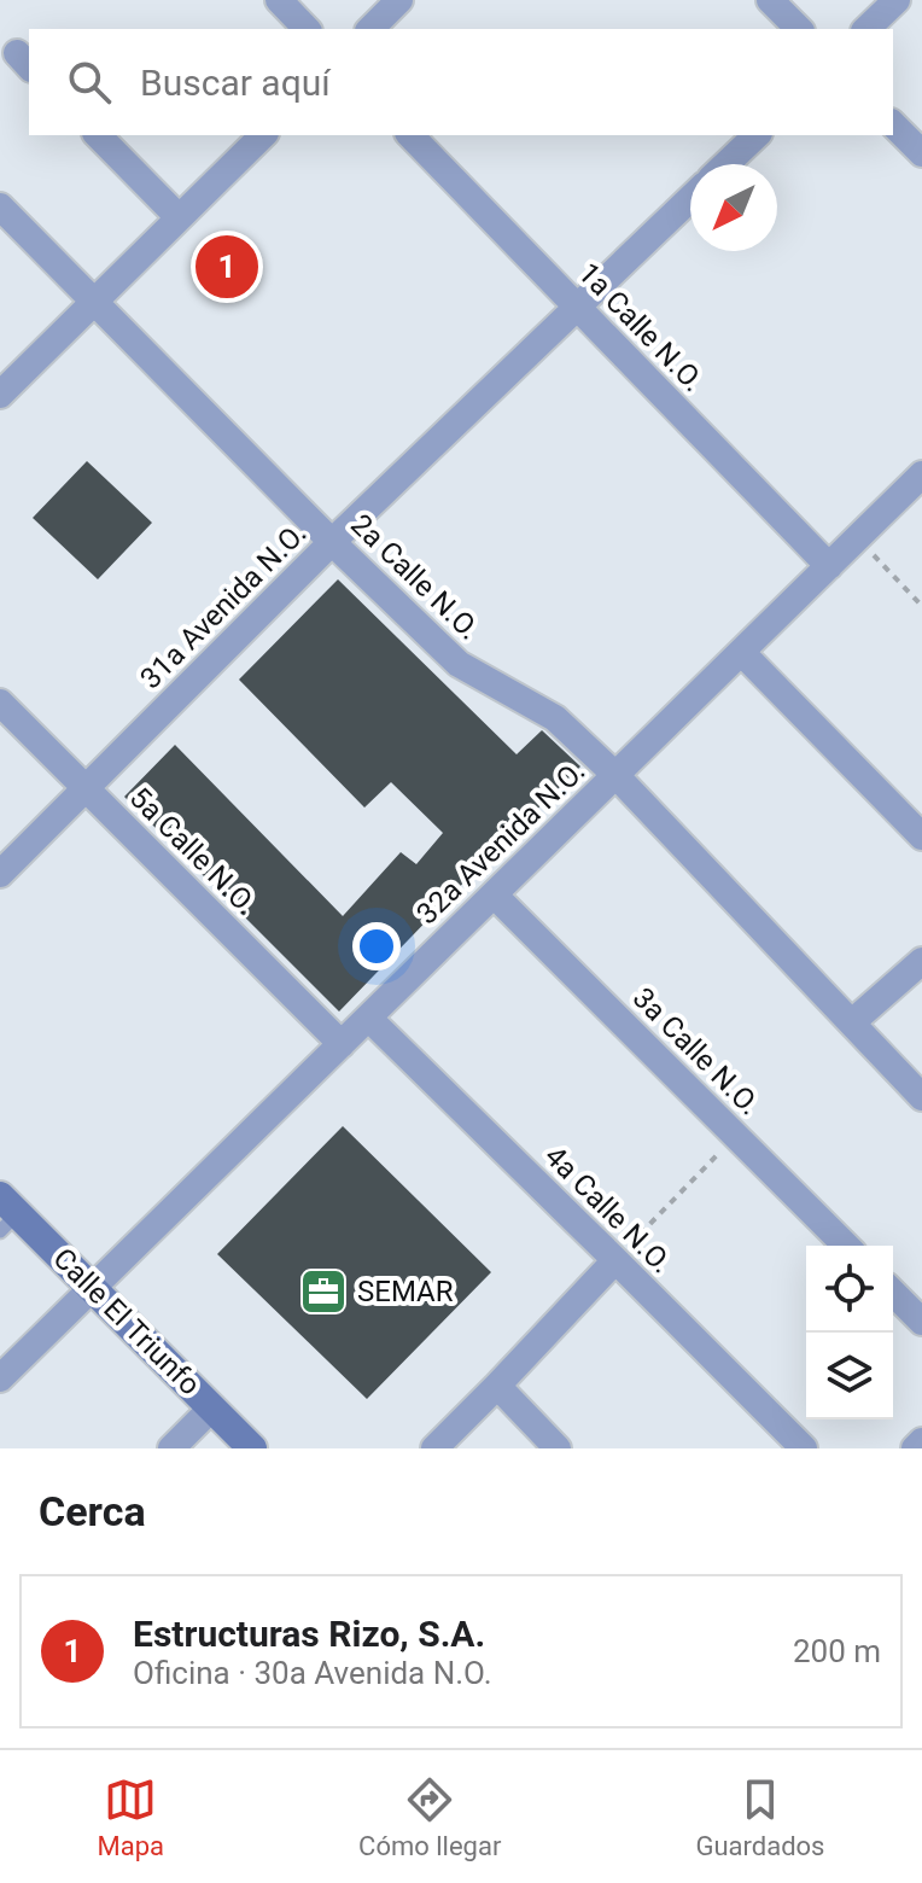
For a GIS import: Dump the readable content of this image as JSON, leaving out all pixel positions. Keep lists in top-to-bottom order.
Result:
{
  "streets": {
    "main road": ["Calle El Triunfo"],
    "street": [
      "1a Calle N.O.",
      "2a Calle N.O.",
      "31a Avenida N.O.",
      "32a Avenida N.O.",
      "5a Calle N.O.",
      "3a Calle N.O.",
      "4a Calle N.O."
    ]
  },
  "crossings": [
    ["1a Calle N.O.", "31a Avenida N.O."],
    ["1a Calle N.O.", "32a Avenida N.O."],
    ["2a Calle N.O.", "31a Avenida N.O."],
    ["2a Calle N.O.", "32a Avenida N.O."],
    ["31a Avenida N.O.", "5a Calle N.O."],
    ["32a Avenida N.O.", "5a Calle N.O."],
    ["32a Avenida N.O.", "3a Calle N.O."],
    ["32a Avenida N.O.", "4a Calle N.O."],
    ["32a Avenida N.O.", "Calle El Triunfo"]
  ],
  "places": {
    "office": ["SEMAR"]
  },
  "north": "bottom left",
  "page": {
    "search": "Buscar aquí",
    "pins": "1",
    "heading": "Cerca",
    "list": [
      {
        "mark": "1",
        "name": "Estructuras Rizo, S.A.",
        "note": "Oficina · 30a Avenida N.O.",
        "value": "200 m"
      }
    ],
    "nav": ["Mapa", "Cómo llegar", "Guardados"]
  }
}
